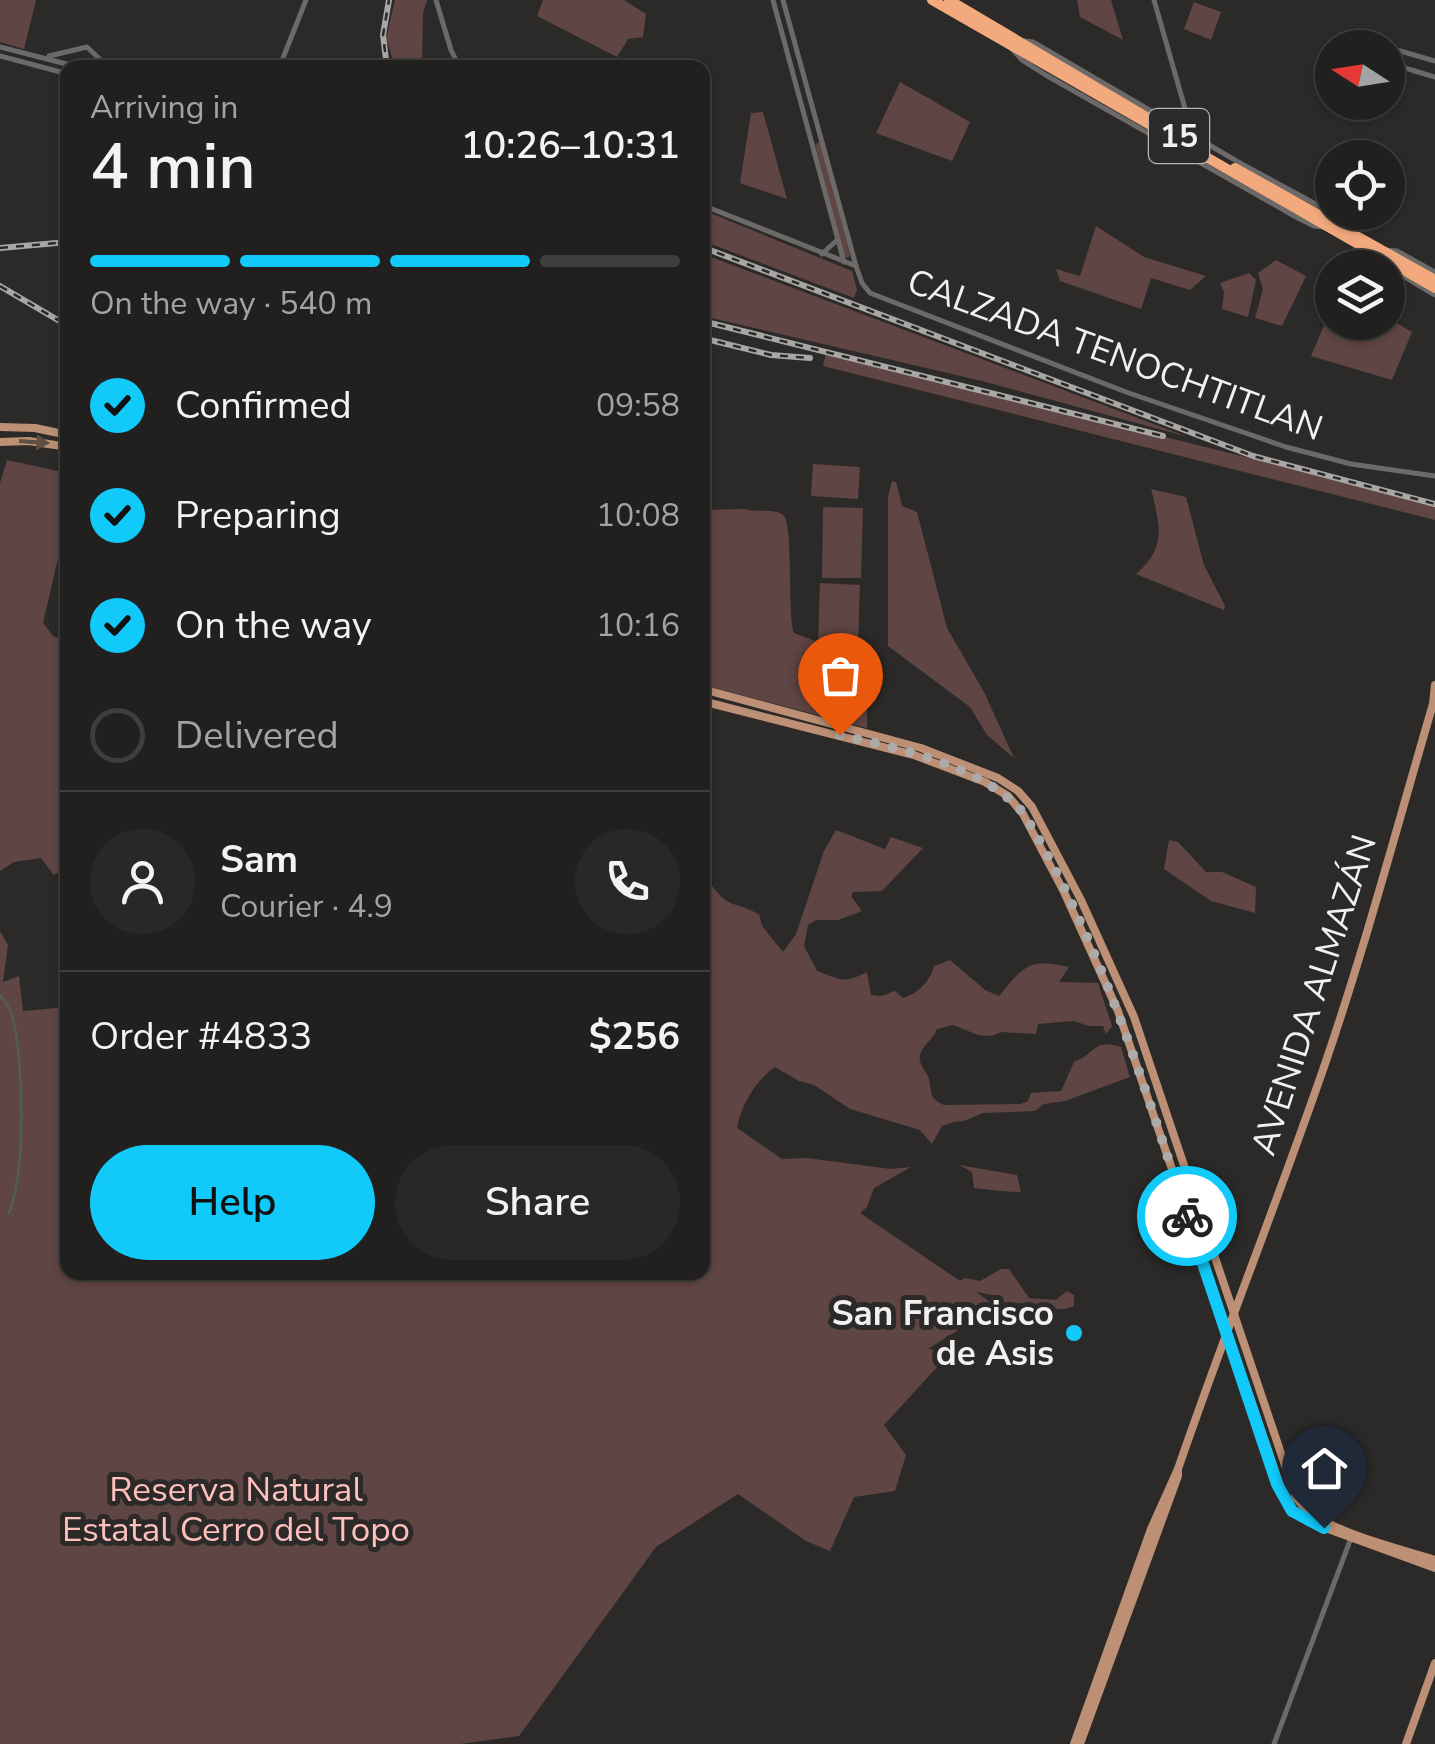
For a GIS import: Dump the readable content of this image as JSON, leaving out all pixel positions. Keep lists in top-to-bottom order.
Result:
{
  "streets": {
    "highway": ["15"],
    "main road": ["AVENIDA ALMAZÁN"],
    "street": ["CALZADA TENOCHTITLAN"]
  },
  "parks": ["Reserva Natural Estatal Cerro del Topo"],
  "places": ["San Francisco de Asis"],
  "north": "left",
  "page": {
    "heading": ["4 min", "Arriving in", "10:26–10:31"],
    "panel": [
      "Sam",
      "Courier · 4.9",
      "Order #4833",
      "$256"
    ],
    "bar": "On the way · 540 m",
    "list": [
      ["Confirmed", "09:58"],
      ["Preparing", "10:08"],
      ["On the way", "10:16"],
      "Delivered"
    ],
    "buttons": ["Help", "Share"]
  }
}
